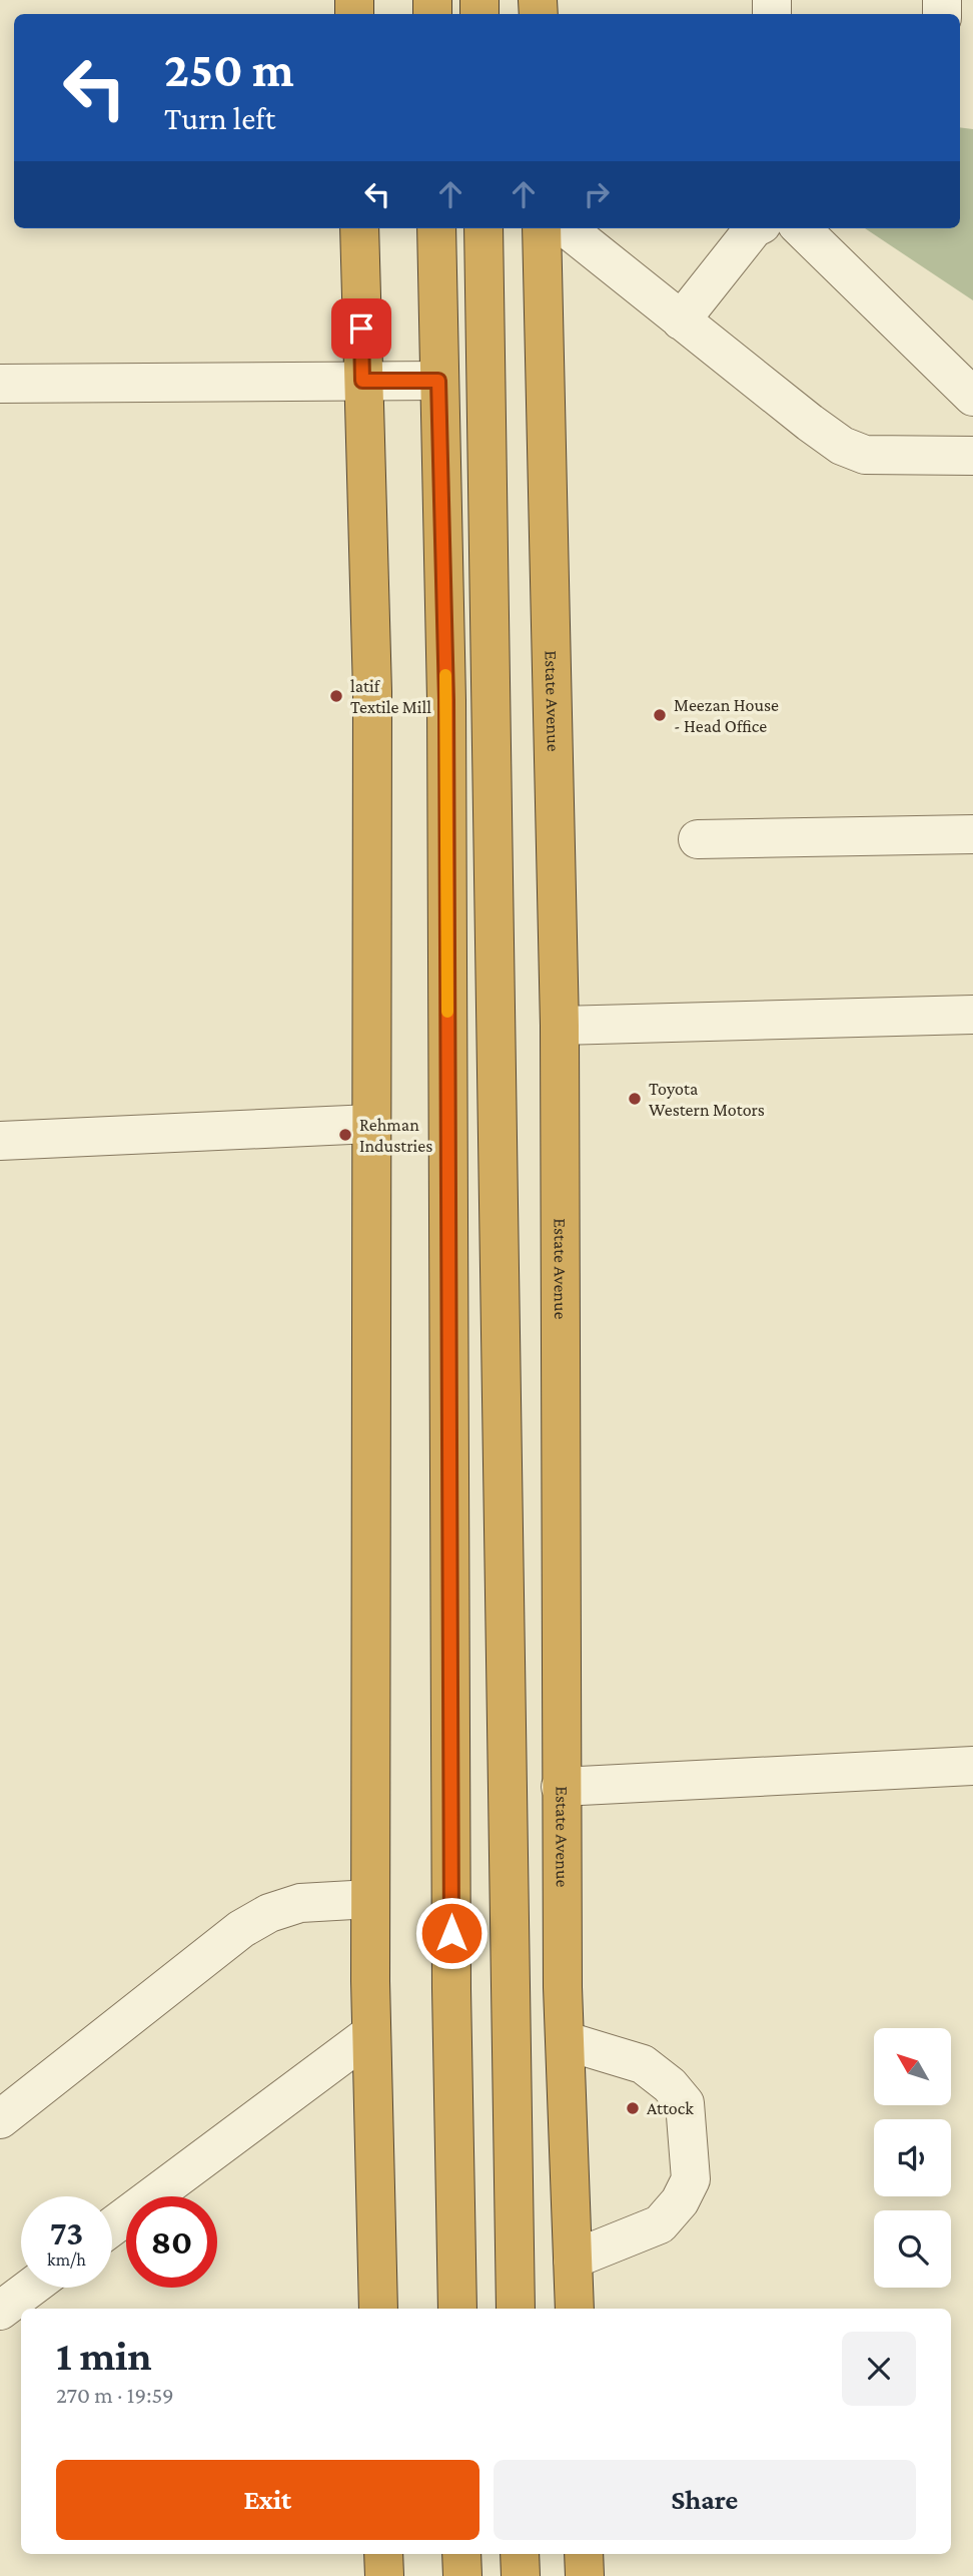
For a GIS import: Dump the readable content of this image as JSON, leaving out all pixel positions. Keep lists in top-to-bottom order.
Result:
{
  "streets": {
    "highway": ["Estate Avenue"]
  },
  "places": [
    "latif Textile Mill",
    "Meezan House - Head Office",
    "Toyota Western Motors",
    "Rehman Industries",
    "Attock"
  ],
  "north": "top left",
  "page": {
    "turn": ["250 m", "Turn left"],
    "speed": "73 km/h",
    "limit": "80",
    "heading": ["1 min", "270 m · 19:59"],
    "buttons": ["Exit", "Share"]
  }
}
